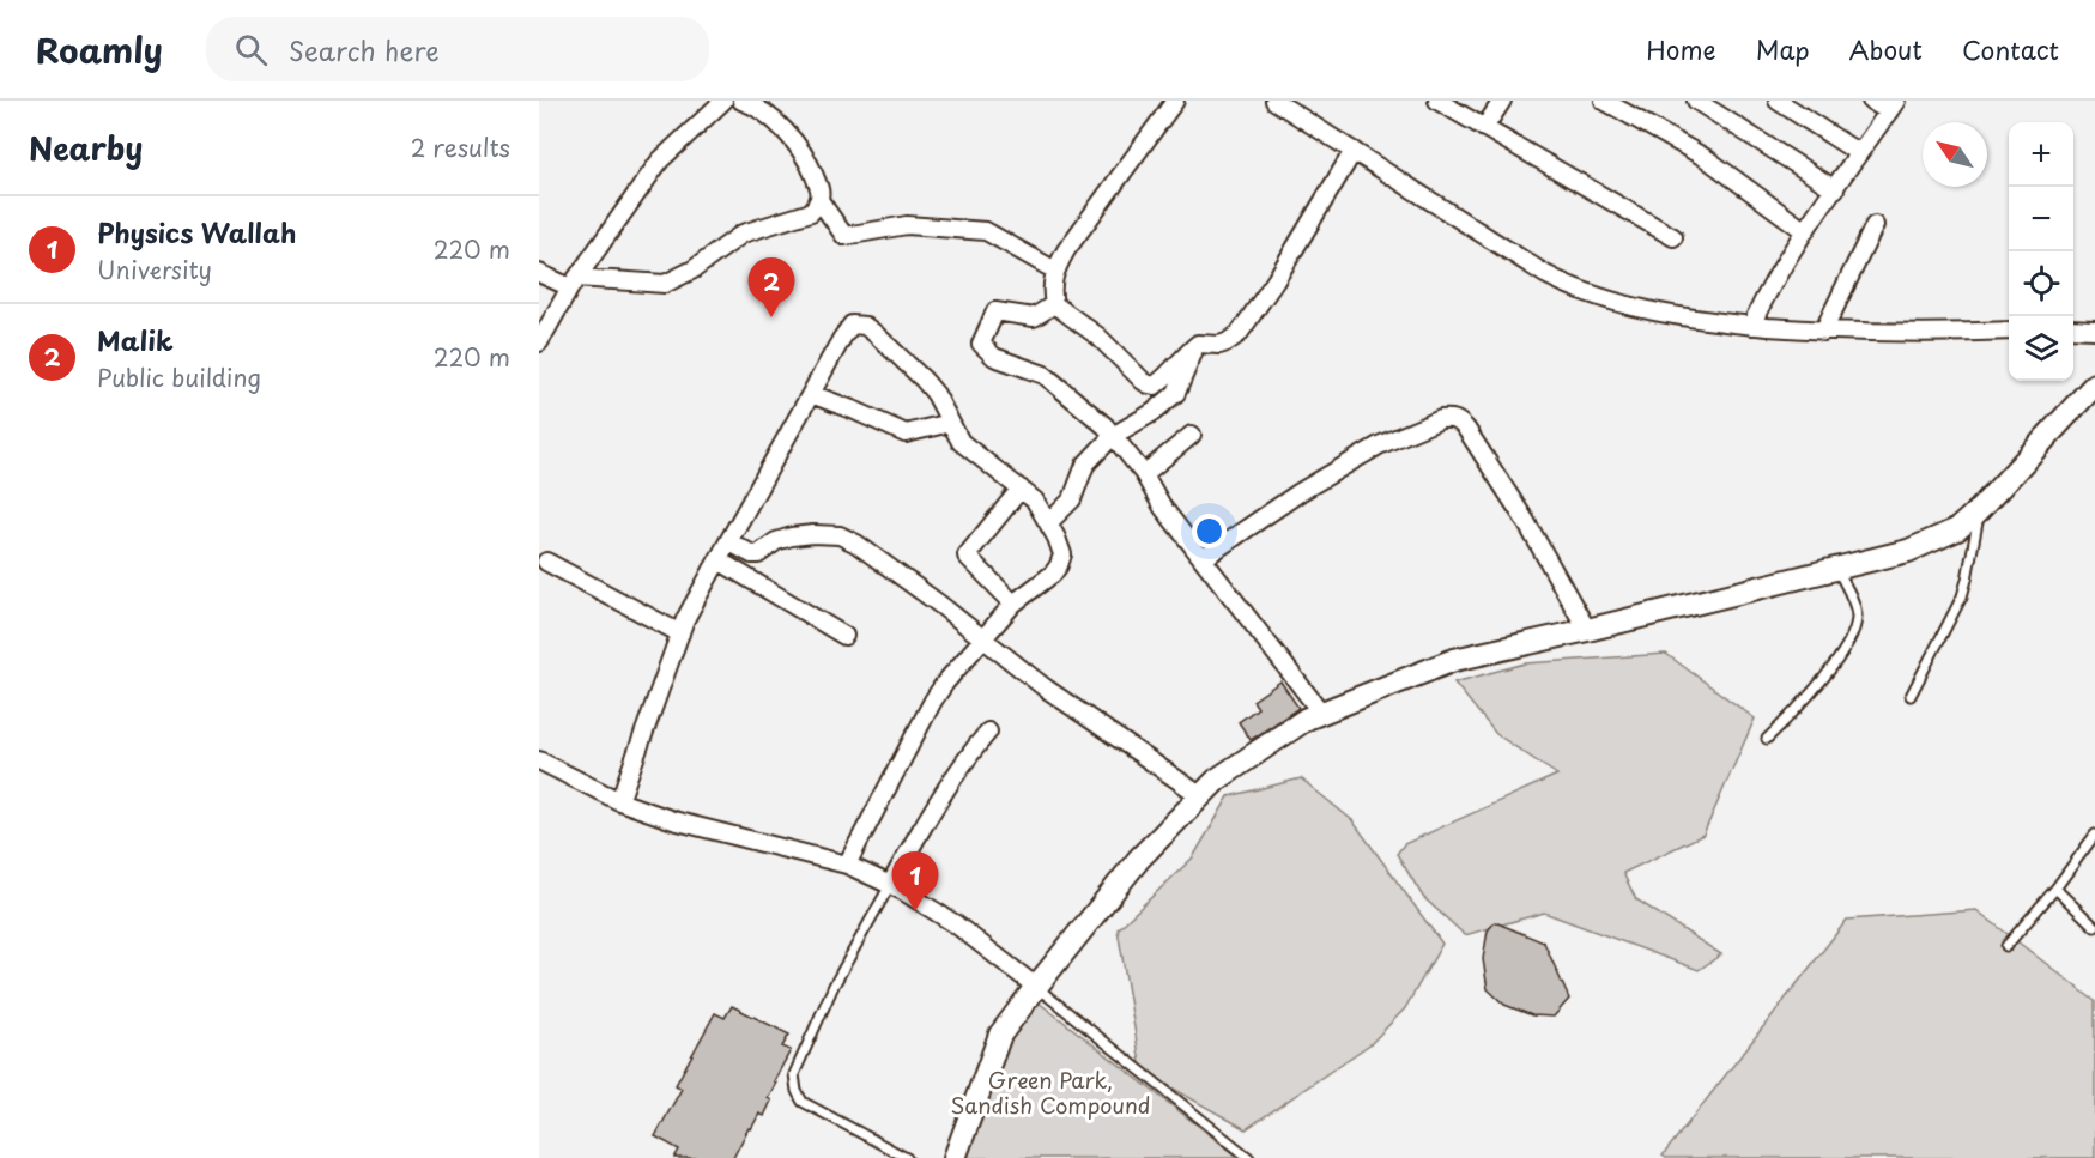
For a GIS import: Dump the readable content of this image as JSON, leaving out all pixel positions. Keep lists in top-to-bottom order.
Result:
{
  "parks": ["Green Park, Sandish Compound"],
  "north": "top left",
  "page": {
    "header": "Roamly",
    "search": "Search here",
    "nav": [
      "Home",
      "Map",
      "About",
      "Contact"
    ],
    "heading": ["Nearby", "2 results"],
    "map_buttons": ["+", "−"],
    "list": [
      {
        "mark": "1",
        "name": "Physics Wallah",
        "note": "University",
        "value": "220 m"
      },
      {
        "mark": "2",
        "name": "Malik",
        "note": "Public building",
        "value": "220 m"
      }
    ],
    "pins": ["2", "1"]
  }
}
